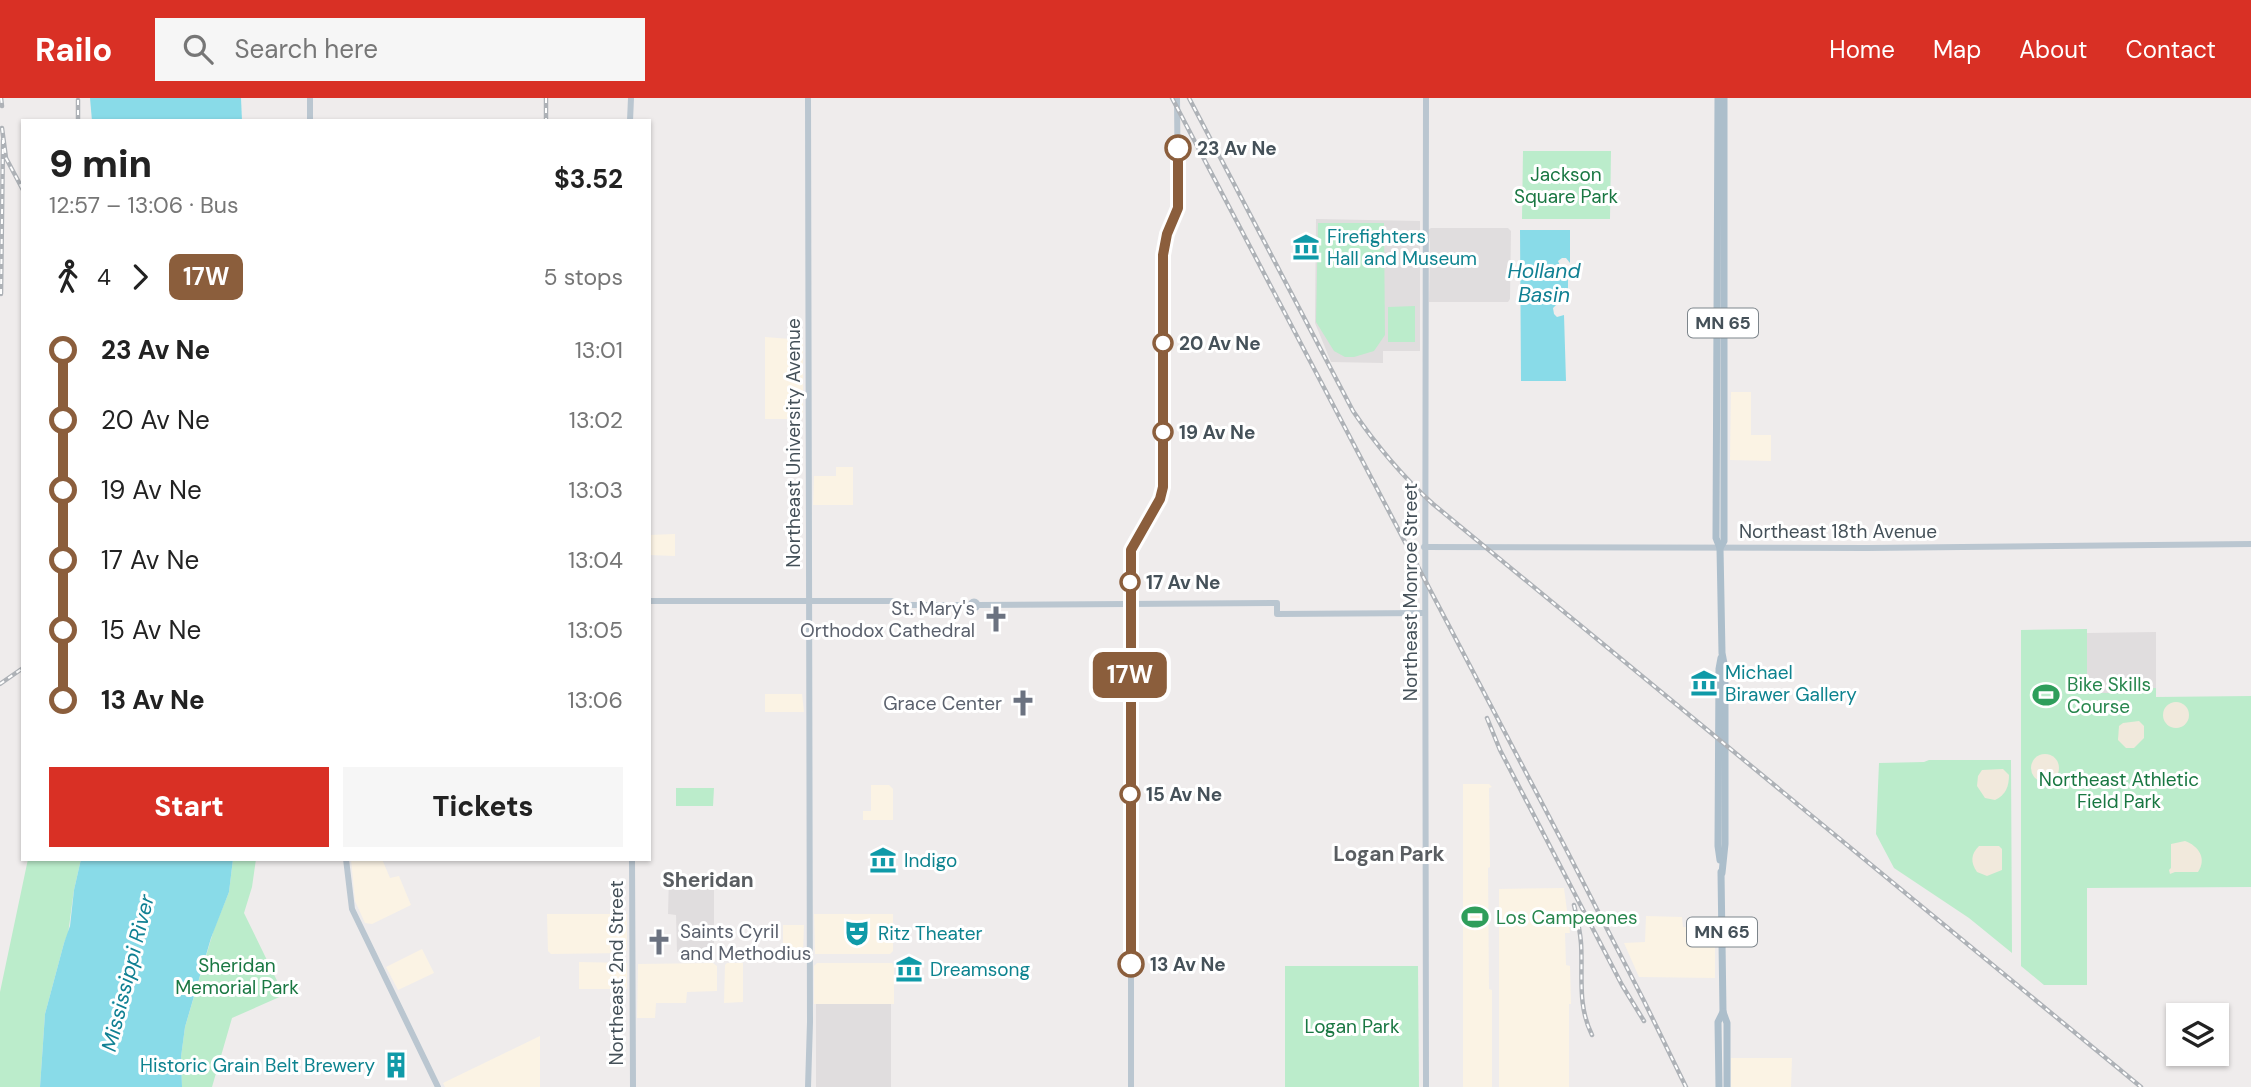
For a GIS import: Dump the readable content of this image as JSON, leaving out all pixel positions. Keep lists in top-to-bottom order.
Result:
{
  "streets": {
    "main road": ["MN 65"],
    "street": [
      "Northeast University Avenue",
      "Northeast 18th Avenue",
      "Northeast Monroe Street",
      "Northeast 2nd Street"
    ]
  },
  "crossings": [
    ["MN 65", "Northeast 18th Avenue"],
    ["Northeast 18th Avenue", "Northeast Monroe Street"]
  ],
  "districts": ["Logan Park", "Sheridan"],
  "water": ["Holland Basin", "Mississippi River"],
  "parks": [
    "Jackson Square Park",
    "Northeast Athletic Field Park",
    "Sheridan Memorial Park",
    "Logan Park"
  ],
  "places": {
    "other": [
      "23 Av Ne",
      "20 Av Ne",
      "19 Av Ne",
      "17 Av Ne",
      "15 Av Ne",
      "13 Av Ne"
    ],
    "museum": [
      "Firefighters Hall and Museum",
      "Michael Birawer Gallery",
      "Indigo",
      "Dreamsong"
    ],
    "church": ["St. Mary's Orthodox Cathedral", "Grace Center", "Saints Cyril and Methodius"],
    "sports": ["Bike Skills Course", "Los Campeones"],
    "theatre": ["Ritz Theater"],
    "building": ["Historic Grain Belt Brewery"]
  },
  "lines": ["bus line 17W"],
  "page": {
    "header": "Railo",
    "search": "Search here",
    "nav": [
      "Home",
      "Map",
      "About",
      "Contact"
    ],
    "on_map": "17W",
    "heading": ["9 min", "12:57 – 13:06 · Bus", "$3.52"],
    "legs": ["4", "17W", "5 stops"],
    "list": [
      {
        "name": "23 Av Ne",
        "value": "13:01"
      },
      {
        "name": "20 Av Ne",
        "value": "13:02"
      },
      {
        "name": "19 Av Ne",
        "value": "13:03"
      },
      {
        "name": "17 Av Ne",
        "value": "13:04"
      },
      {
        "name": "15 Av Ne",
        "value": "13:05"
      },
      {
        "name": "13 Av Ne",
        "value": "13:06"
      }
    ],
    "buttons": ["Start", "Tickets"]
  }
}
